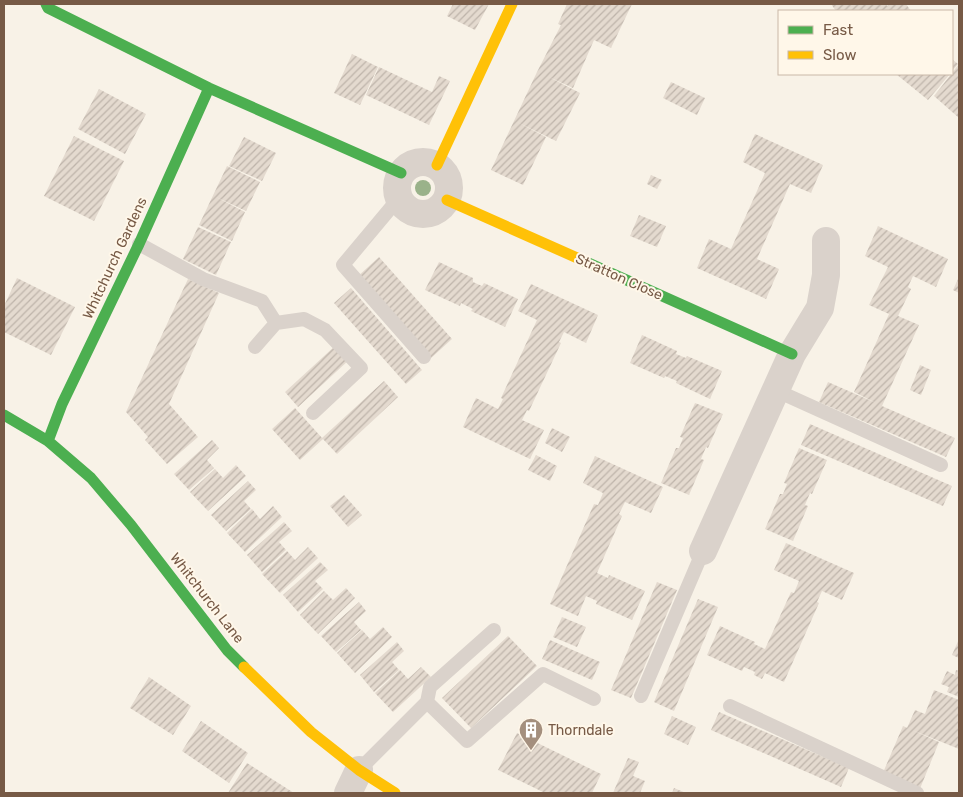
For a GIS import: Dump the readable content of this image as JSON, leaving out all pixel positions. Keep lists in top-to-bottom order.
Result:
{
  "streets": {
    "street": ["Whitchurch Gardens", "Stratton Close", "Whitchurch Lane"]
  },
  "crossings": [
    ["Whitchurch Gardens", "Whitchurch Lane"]
  ],
  "places": {
    "building": ["Thorndale"]
  },
  "legend": ["Fast", "Slow"]
}
